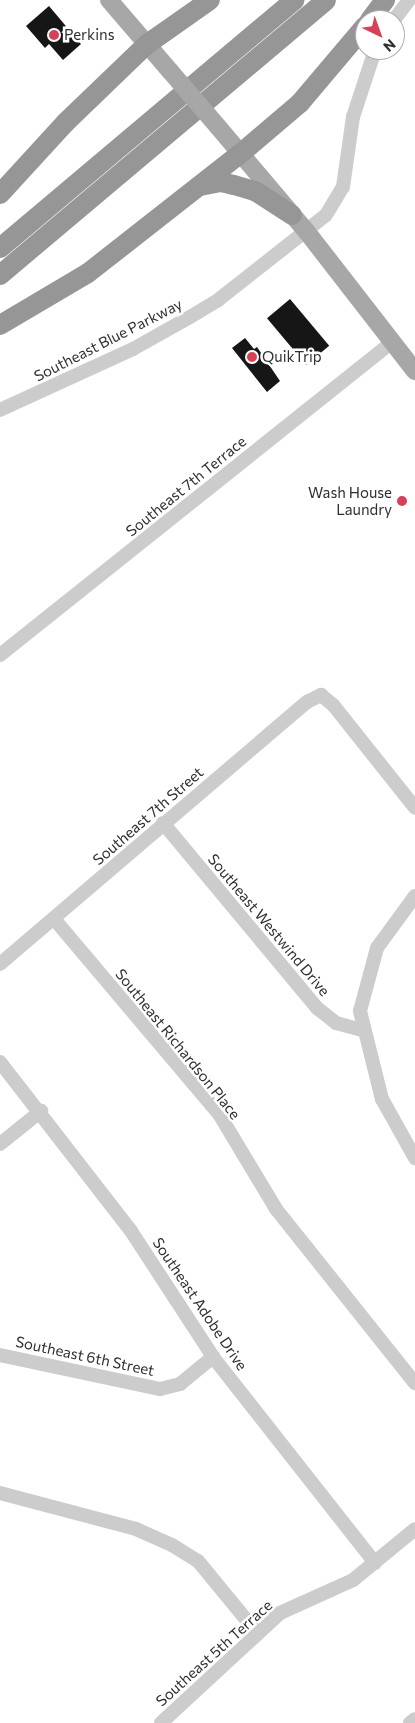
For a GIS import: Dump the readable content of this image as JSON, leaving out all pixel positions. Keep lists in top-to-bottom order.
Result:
{
  "streets": {
    "street": [
      "Southeast Blue Parkway",
      "Southeast 7th Terrace",
      "Southeast 7th Street",
      "Southeast Westwind Drive",
      "Southeast Richardson Place",
      "Southeast Adobe Drive",
      "Southeast 6th Street",
      "Southeast 5th Terrace"
    ]
  },
  "crossings": [
    ["Southeast 7th Street", "Southeast Westwind Drive"],
    ["Southeast 7th Street", "Southeast Richardson Place"],
    ["Southeast Adobe Drive", "Southeast 6th Street"],
    ["Southeast Adobe Drive", "Southeast 5th Terrace"]
  ],
  "places": ["Perkins", "QuikTrip", "Wash House Laundry"],
  "north": "bottom right"
}
